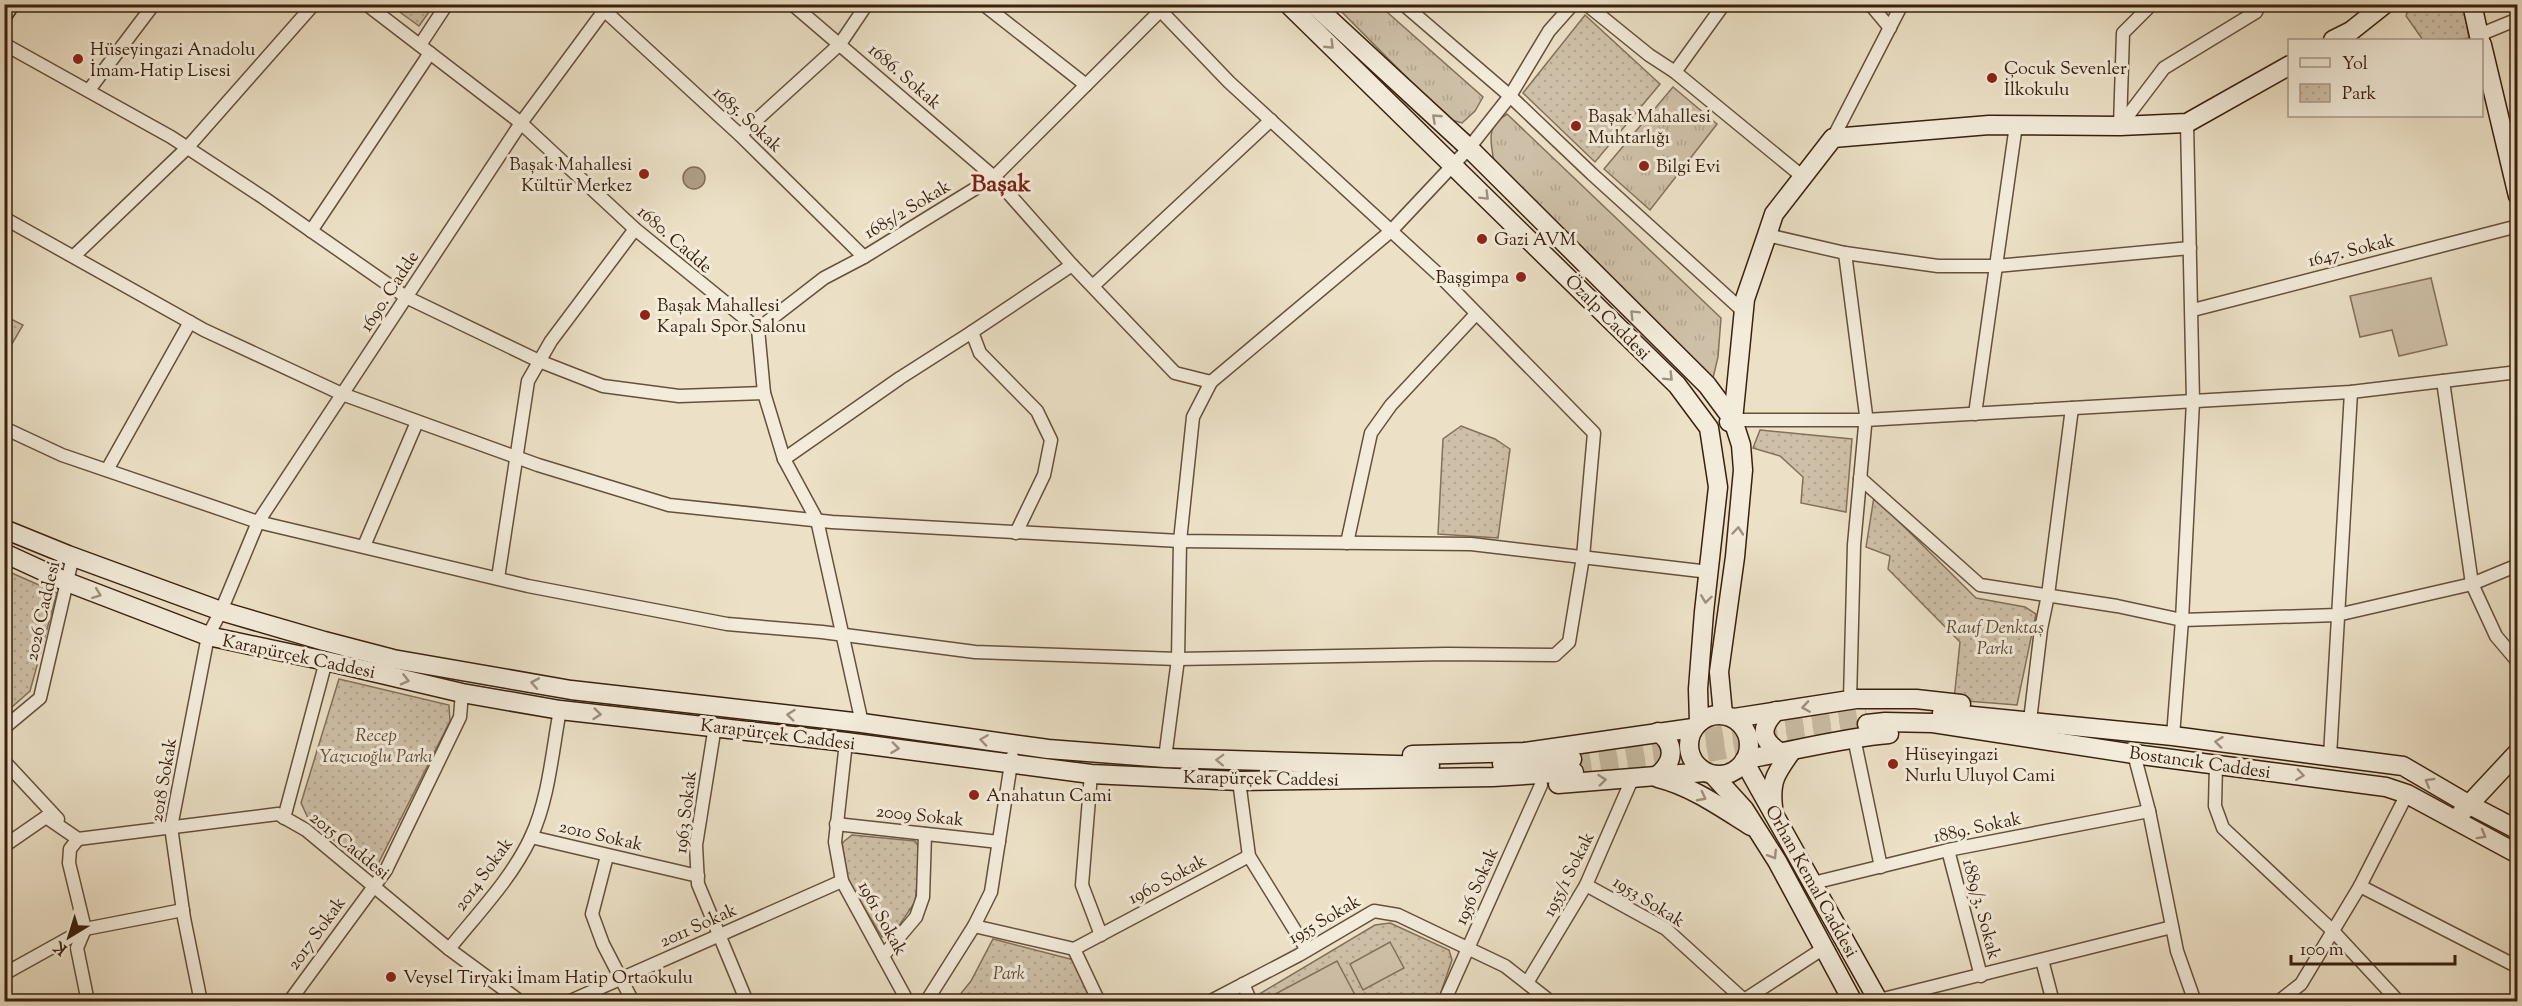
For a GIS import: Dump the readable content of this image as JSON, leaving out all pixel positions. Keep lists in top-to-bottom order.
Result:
{
  "streets": {
    "main road": [
      "Özalp Caddesi",
      "Karapürçek Caddesi",
      "Bostancık Caddesi",
      "Orhan Kemal Caddesi"
    ],
    "street": [
      "1686. Sokak",
      "1685. Sokak",
      "1685/2 Sokak",
      "1680. Cadde",
      "1647. Sokak",
      "1690. Cadde",
      "2026 Caddesi",
      "2018 Sokak",
      "1963 Sokak",
      "2009 Sokak",
      "1889. Sokak",
      "2010 Sokak",
      "2015 Caddesi",
      "2014 Sokak",
      "1955/1 Sokak",
      "1960 Sokak",
      "1956 Sokak",
      "1953 Sokak",
      "1889/3. Sokak",
      "1961 Sokak",
      "1955 Sokak",
      "2011 Sokak",
      "2017 Sokak"
    ]
  },
  "crossings": [
    ["1686. Sokak", "1685/2 Sokak"],
    ["1685. Sokak", "1685/2 Sokak"],
    ["1685. Sokak", "1690. Cadde"],
    ["1685/2 Sokak", "1680. Cadde"],
    ["1680. Cadde", "1690. Cadde"],
    ["1690. Cadde", "Karapürçek Caddesi"],
    ["1690. Cadde", "2018 Sokak"],
    ["Özalp Caddesi", "Orhan Kemal Caddesi"],
    ["2026 Caddesi", "Karapürçek Caddesi"],
    ["Karapürçek Caddesi", "2018 Sokak"],
    ["Karapürçek Caddesi", "1963 Sokak"],
    ["Karapürçek Caddesi", "2015 Caddesi"],
    ["Karapürçek Caddesi", "2014 Sokak"],
    ["Karapürçek Caddesi", "1961 Sokak"],
    ["Karapürçek Caddesi", "2017 Sokak"],
    ["1963 Sokak", "2010 Sokak"],
    ["1963 Sokak", "2011 Sokak"],
    ["2009 Sokak", "1961 Sokak"],
    ["1889. Sokak", "Orhan Kemal Caddesi"],
    ["1889. Sokak", "1889/3. Sokak"],
    ["2010 Sokak", "2014 Sokak"],
    ["2015 Caddesi", "2014 Sokak"],
    ["2015 Caddesi", "2017 Sokak"],
    ["1955/1 Sokak", "1953 Sokak"],
    ["1955/1 Sokak", "1955 Sokak"],
    ["1956 Sokak", "1955 Sokak"],
    ["1961 Sokak", "2011 Sokak"]
  ],
  "districts": ["Başak"],
  "parks": ["Rauf Denktaş Parkı", "Recep Yazıcıoğlu Parkı", "Park"],
  "places": [
    "Hüseyingazi Anadolu İmam-Hatip Lisesi",
    "Çocuk Sevenler İlkokulu",
    "Başak Mahallesi Muhtarlığı",
    "Bilgi Evi",
    "Başak Mahallesi Kültür Merkez",
    "Gazi AVM",
    "Başgimpa",
    "Başak Mahallesi Kapalı Spor Salonu",
    "Hüseyingazi Nurlu Uluyol Cami",
    "Anahatun Cami",
    "Veysel Tiryaki İmam Hatip Ortaokulu"
  ],
  "legend": ["Yol", "Park"],
  "scale_bar": "100 m",
  "north": "bottom left"
}
